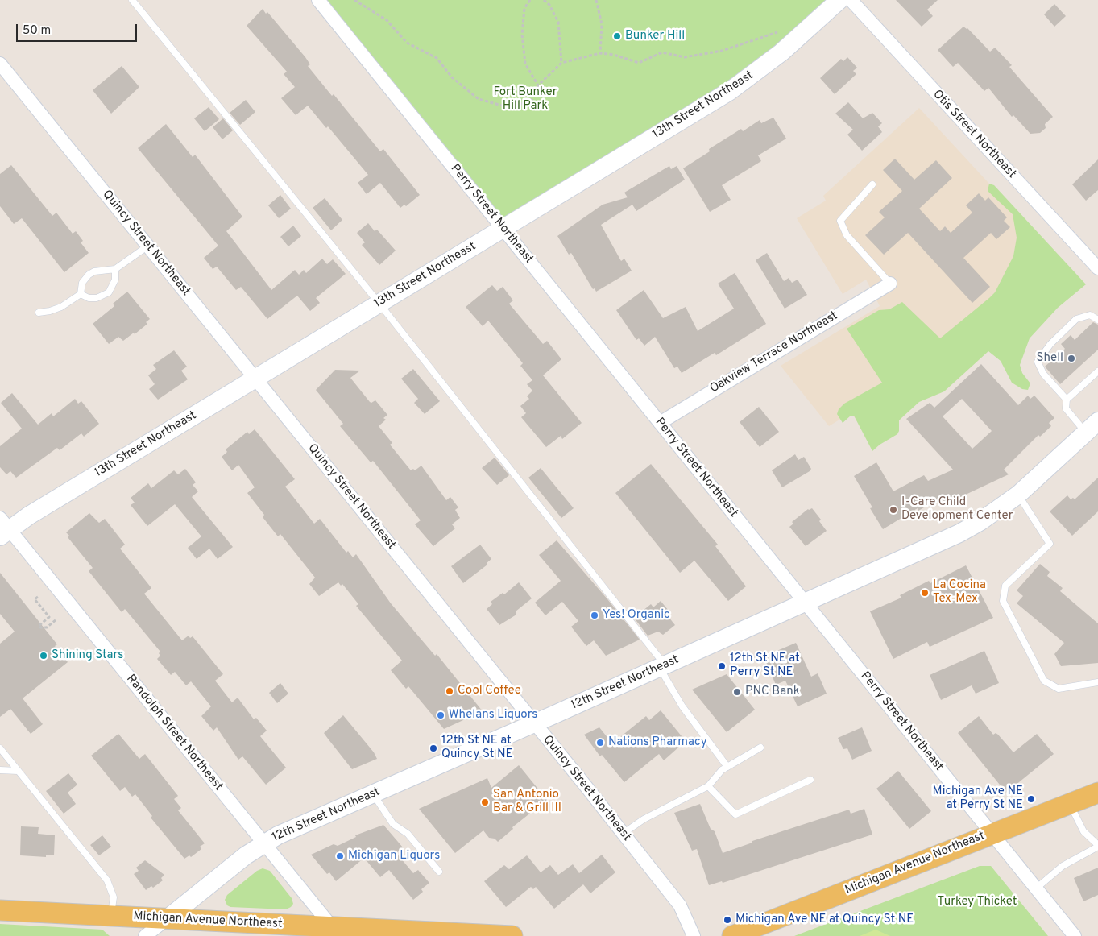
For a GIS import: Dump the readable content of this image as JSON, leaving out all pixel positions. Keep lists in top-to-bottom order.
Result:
{
  "streets": {
    "main road": ["Michigan Avenue Northeast"],
    "street": [
      "13th Street Northeast",
      "Otis Street Northeast",
      "Perry Street Northeast",
      "Quincy Street Northeast",
      "Oakview Terrace Northeast",
      "12th Street Northeast",
      "Randolph Street Northeast"
    ]
  },
  "crossings": [
    ["13th Street Northeast", "Perry Street Northeast"],
    ["13th Street Northeast", "Quincy Street Northeast"],
    ["13th Street Northeast", "Randolph Street Northeast"],
    ["Perry Street Northeast", "Oakview Terrace Northeast"],
    ["Perry Street Northeast", "12th Street Northeast"],
    ["Perry Street Northeast", "Michigan Avenue Northeast"],
    ["Quincy Street Northeast", "12th Street Northeast"],
    ["12th Street Northeast", "Randolph Street Northeast"],
    ["12th Street Northeast", "Michigan Avenue Northeast"],
    ["Randolph Street Northeast", "Michigan Avenue Northeast"]
  ],
  "parks": ["Fort Bunker Hill Park", "Turkey Thicket"],
  "places": [
    "Bunker Hill",
    "Shell",
    "I-Care Child Development Center",
    "La Cocina Tex-Mex",
    "Yes! Organic",
    "Shining Stars",
    "12th St NE at Perry St NE",
    "Cool Coffee",
    "PNC Bank",
    "Whelans Liquors",
    "Nations Pharmacy",
    "12th St NE at Quincy St NE",
    "Michigan Ave NE at Perry St NE",
    "San Antonio Bar & Grill III",
    "Michigan Liquors",
    "Michigan Ave NE at Quincy St NE"
  ],
  "scale_bar": "50 m"
}
